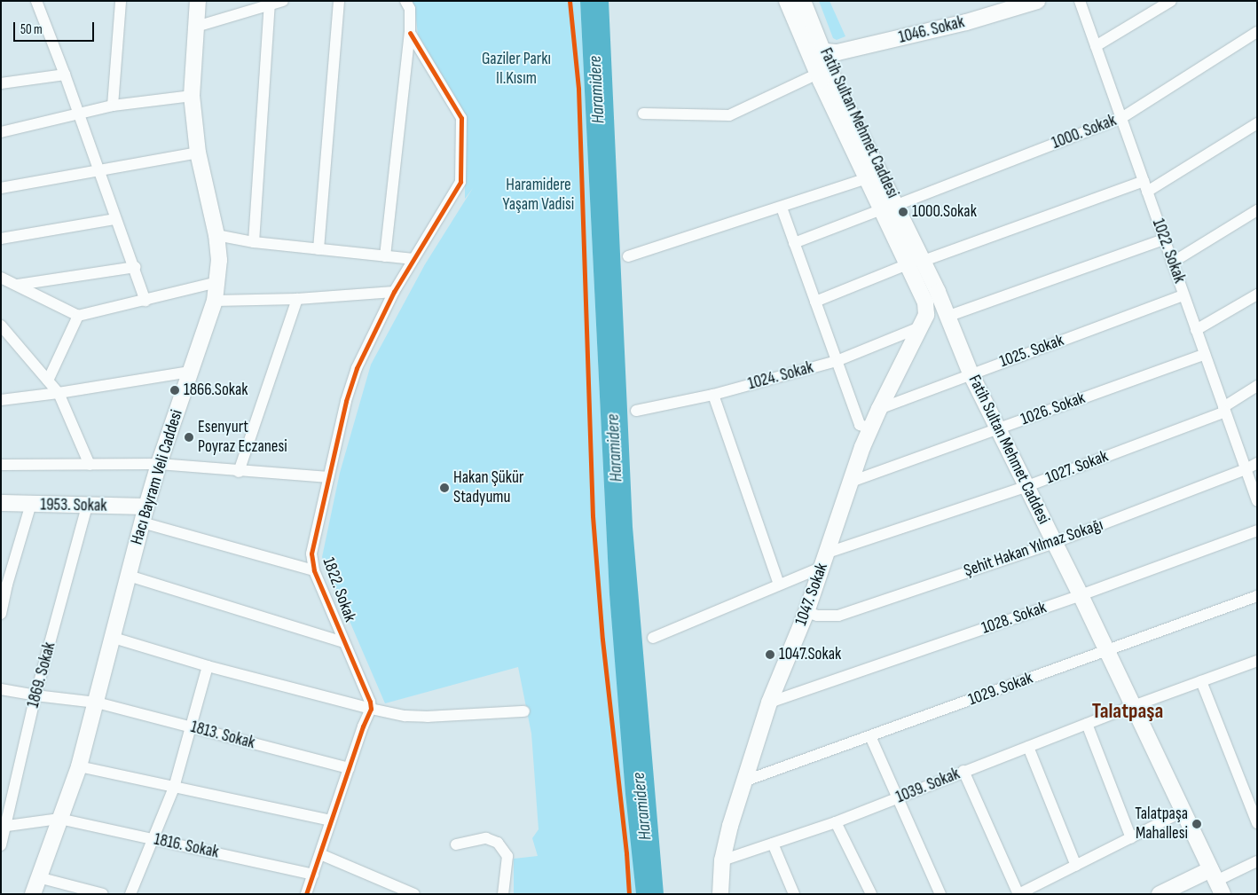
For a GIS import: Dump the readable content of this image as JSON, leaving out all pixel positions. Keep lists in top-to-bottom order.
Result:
{
  "streets": {
    "main road": [
      "1046. Sokak",
      "Fatih Sultan Mehmet Caddesi",
      "Hacı Bayram Veli Caddesi",
      "1953. Sokak",
      "1047. Sokak"
    ],
    "street": [
      "1000. Sokak",
      "1022. Sokak",
      "1025. Sokak",
      "1024. Sokak",
      "1026. Sokak",
      "1027. Sokak",
      "Şehit Hakan Yılmaz Sokağı",
      "1822. Sokak",
      "1028. Sokak",
      "1869. Sokak",
      "1029. Sokak",
      "1813. Sokak",
      "1039. Sokak",
      "1816. Sokak"
    ]
  },
  "crossings": [
    ["1046. Sokak", "Fatih Sultan Mehmet Caddesi"],
    ["Fatih Sultan Mehmet Caddesi", "1000. Sokak"],
    ["Fatih Sultan Mehmet Caddesi", "1025. Sokak"],
    ["Fatih Sultan Mehmet Caddesi", "1026. Sokak"],
    ["Fatih Sultan Mehmet Caddesi", "1027. Sokak"],
    ["Fatih Sultan Mehmet Caddesi", "Şehit Hakan Yılmaz Sokağı"],
    ["Fatih Sultan Mehmet Caddesi", "1047. Sokak"],
    ["Fatih Sultan Mehmet Caddesi", "1028. Sokak"],
    ["Fatih Sultan Mehmet Caddesi", "1029. Sokak"],
    ["Fatih Sultan Mehmet Caddesi", "1039. Sokak"],
    ["1000. Sokak", "1022. Sokak"],
    ["1022. Sokak", "1025. Sokak"],
    ["1022. Sokak", "1026. Sokak"],
    ["1022. Sokak", "1027. Sokak"],
    ["1022. Sokak", "Şehit Hakan Yılmaz Sokağı"],
    ["1025. Sokak", "1047. Sokak"],
    ["1024. Sokak", "1047. Sokak"],
    ["1026. Sokak", "1047. Sokak"],
    ["1027. Sokak", "1047. Sokak"],
    ["Hacı Bayram Veli Caddesi", "1953. Sokak"],
    ["Hacı Bayram Veli Caddesi", "1813. Sokak"],
    ["Hacı Bayram Veli Caddesi", "1816. Sokak"],
    ["1953. Sokak", "1869. Sokak"],
    ["Şehit Hakan Yılmaz Sokağı", "1047. Sokak"],
    ["1047. Sokak", "1028. Sokak"],
    ["1047. Sokak", "1029. Sokak"],
    ["1047. Sokak", "1039. Sokak"],
    ["1869. Sokak", "1813. Sokak"]
  ],
  "districts": ["Talatpaşa"],
  "water": ["Haramidere"],
  "parks": ["Gaziler Parkı II.Kısım", "Haramidere Yaşam Vadisi"],
  "places": [
    "1000.Sokak",
    "1866.Sokak",
    "Esenyurt Poyraz Eczanesi",
    "Hakan Şükür Stadyumu",
    "1047.Sokak",
    "Talatpaşa Mahallesi"
  ],
  "scale_bar": "50 m"
}
